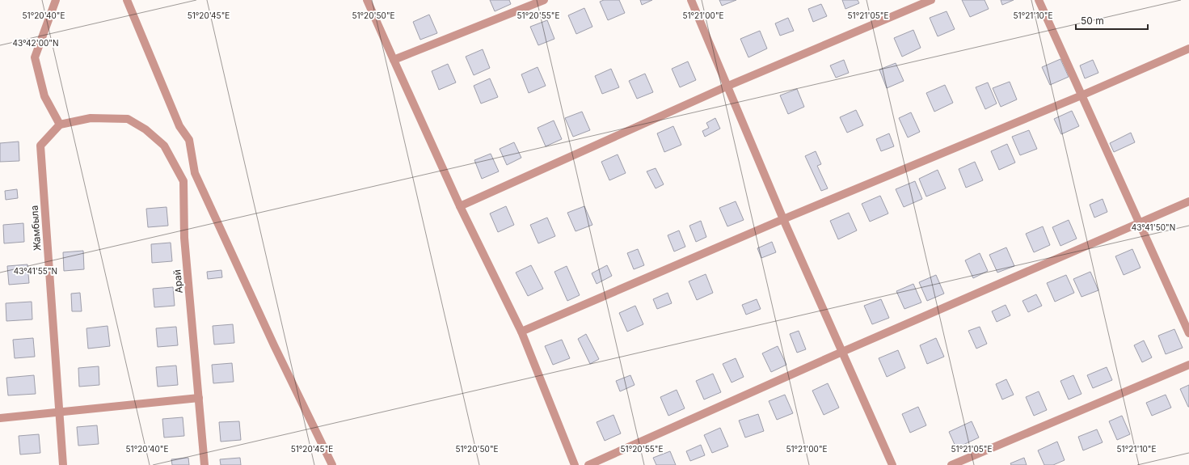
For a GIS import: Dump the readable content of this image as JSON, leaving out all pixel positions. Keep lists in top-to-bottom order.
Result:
{
  "streets": {
    "street": ["Жамбыла", "Арай"]
  },
  "crossings": [
    ["Жамбыла", "Арай"]
  ],
  "scale_bar": "50 m",
  "coordinates": [
    "51°20'40\"E",
    "51°20'45\"E",
    "51°20'50\"E",
    "51°20'55\"E",
    "51°21'00\"E",
    "51°21'05\"E",
    "51°21'10\"E",
    "43°42'00\"N",
    "43°41'50\"N",
    "43°41'55\"N"
  ]
}
